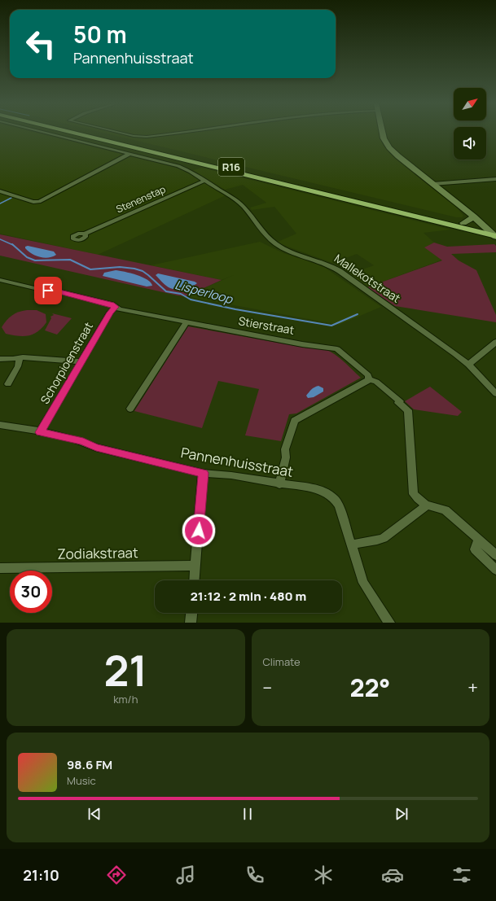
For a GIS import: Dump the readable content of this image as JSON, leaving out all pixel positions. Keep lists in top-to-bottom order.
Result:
{
  "streets": {
    "highway": ["R16"],
    "street": [
      "Stenenstap",
      "Mallekotstraat",
      "Stierstraat",
      "Schorpioenstraat",
      "Pannenhuisstraat",
      "Zodiakstraat"
    ]
  },
  "crossings": [
    ["Stenenstap", "Mallekotstraat"],
    ["Stierstraat", "Schorpioenstraat"],
    ["Schorpioenstraat", "Pannenhuisstraat"]
  ],
  "water": ["Lisperloop"],
  "north": "top right",
  "page": {
    "turn": ["50 m", "Pannenhuisstraat"],
    "limit": "30",
    "trip": "21:12 · 2 min · 480 m",
    "tile": [
      ["21", "km/h"],
      "Climate"
    ],
    "heat": ["−", "22°", "+"],
    "song": ["98.6 FM", "Music"],
    "tabs": "21:10"
  }
}
